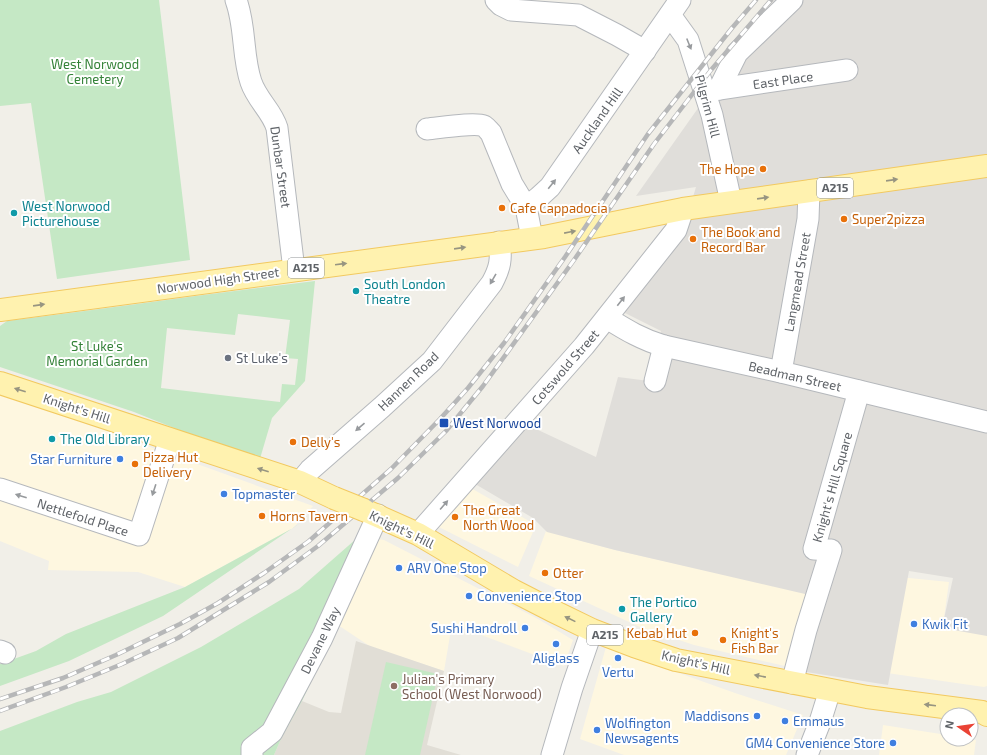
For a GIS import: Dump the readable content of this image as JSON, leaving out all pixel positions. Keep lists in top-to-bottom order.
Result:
{
  "streets": {
    "main road": ["A215", "Norwood High Street", "Knight's Hill"],
    "street": [
      "East Place",
      "Pilgrim Hill",
      "Auckland Hill",
      "Dunbar Street",
      "Langmead Street",
      "Cotswold Street",
      "Beadman Street",
      "Hannen Road",
      "Knight's Hill Square",
      "Nettlefold Place",
      "Devane Way"
    ]
  },
  "crossings": [
    ["East Place", "Pilgrim Hill"],
    ["Pilgrim Hill", "Auckland Hill"],
    ["Pilgrim Hill", "A215"],
    ["Dunbar Street", "Norwood High Street"],
    ["A215", "Norwood High Street"],
    ["A215", "Langmead Street"],
    ["A215", "Cotswold Street"],
    ["Norwood High Street", "Hannen Road"],
    ["Langmead Street", "Beadman Street"],
    ["Cotswold Street", "Beadman Street"],
    ["Cotswold Street", "Knight's Hill"],
    ["Beadman Street", "Knight's Hill Square"],
    ["Hannen Road", "Knight's Hill"],
    ["Knight's Hill", "Knight's Hill Square"],
    ["Knight's Hill", "Nettlefold Place"],
    ["Knight's Hill", "Devane Way"]
  ],
  "one_way": [
    "Pilgrim Hill",
    "Auckland Hill",
    "Norwood High Street",
    "Cotswold Street",
    "Hannen Road",
    "Knight's Hill"
  ],
  "parks": ["West Norwood Cemetery", "St Luke's Memorial Garden"],
  "places": {
    "other": [
      "The Hope",
      "Cafe Cappadocia",
      "West Norwood Picturehouse",
      "Super2pizza",
      "The Book and Record Bar",
      "South London Theatre",
      "St Luke's",
      "The Old Library",
      "Delly's",
      "Star Furniture",
      "Pizza Hut Delivery",
      "Topmaster",
      "Horns Tavern",
      "The Great North Wood",
      "ARV One Stop",
      "Otter",
      "Convenience Stop",
      "The Portico Gallery",
      "Kwik Fit",
      "Sushi Handroll",
      "Kebab Hut",
      "Knight's Fish Bar",
      "Aliglass",
      "Vertu",
      "Julian's Primary School (West Norwood)",
      "Maddisons",
      "Emmaus",
      "Wolfington Newsagents",
      "GM4 Convenience Store"
    ],
    "transit": ["West Norwood"]
  },
  "north": "left"
}
